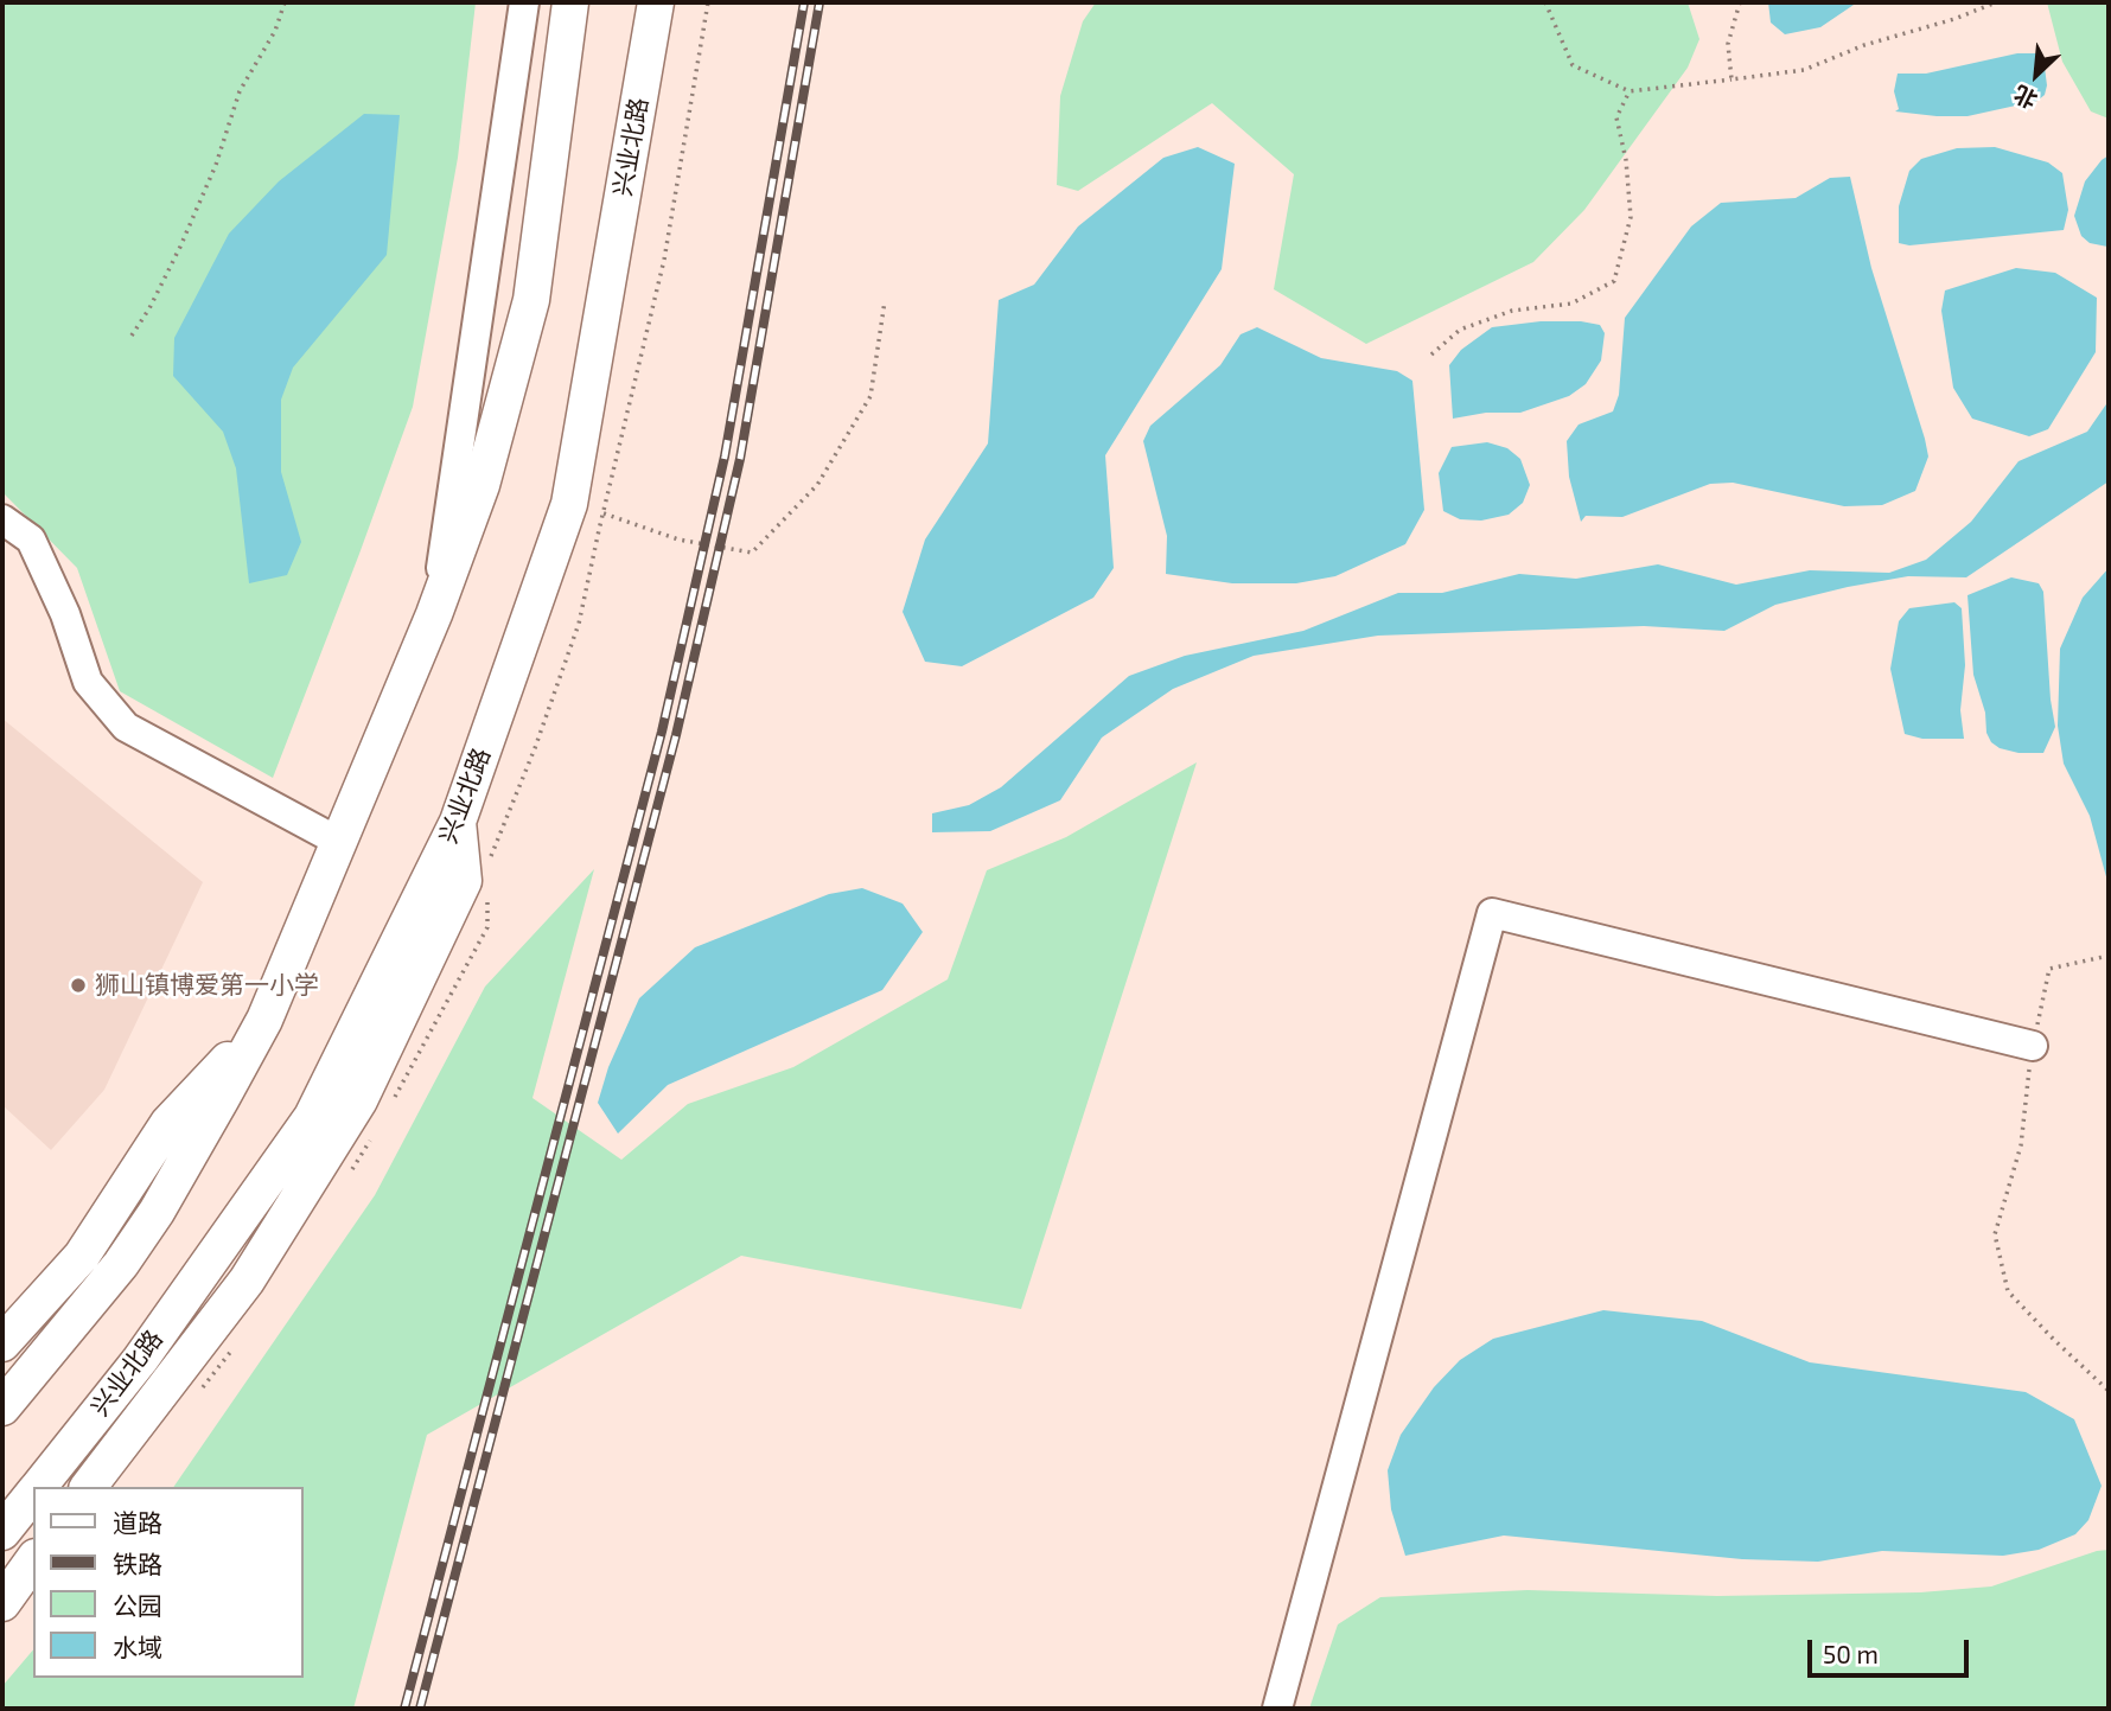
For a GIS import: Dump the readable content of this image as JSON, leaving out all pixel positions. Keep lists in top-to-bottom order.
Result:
{
  "streets": {
    "main road": ["兴业北路"]
  },
  "places": ["狮山镇博爱第一小学"],
  "legend": [
    "道路",
    "铁路",
    "公园",
    "水域"
  ],
  "scale_bar": "50 m",
  "north": "bottom left"
}
